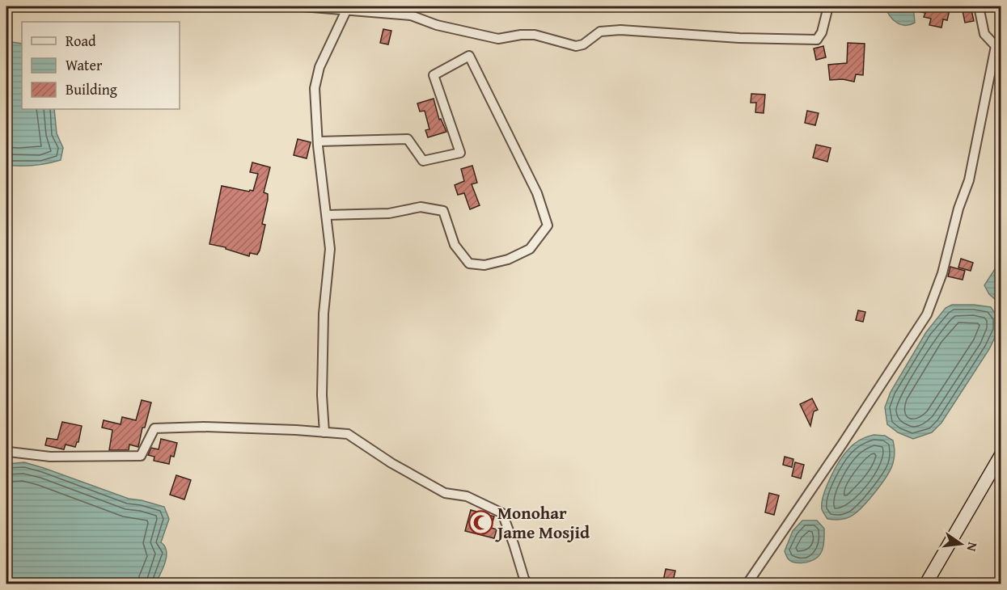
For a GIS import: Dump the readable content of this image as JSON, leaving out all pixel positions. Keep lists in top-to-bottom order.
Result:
{
  "places": {
    "mosque": ["Monohar Jame Mosjid"]
  },
  "legend": ["Road", "Water", "Building"],
  "north": "right"
}
